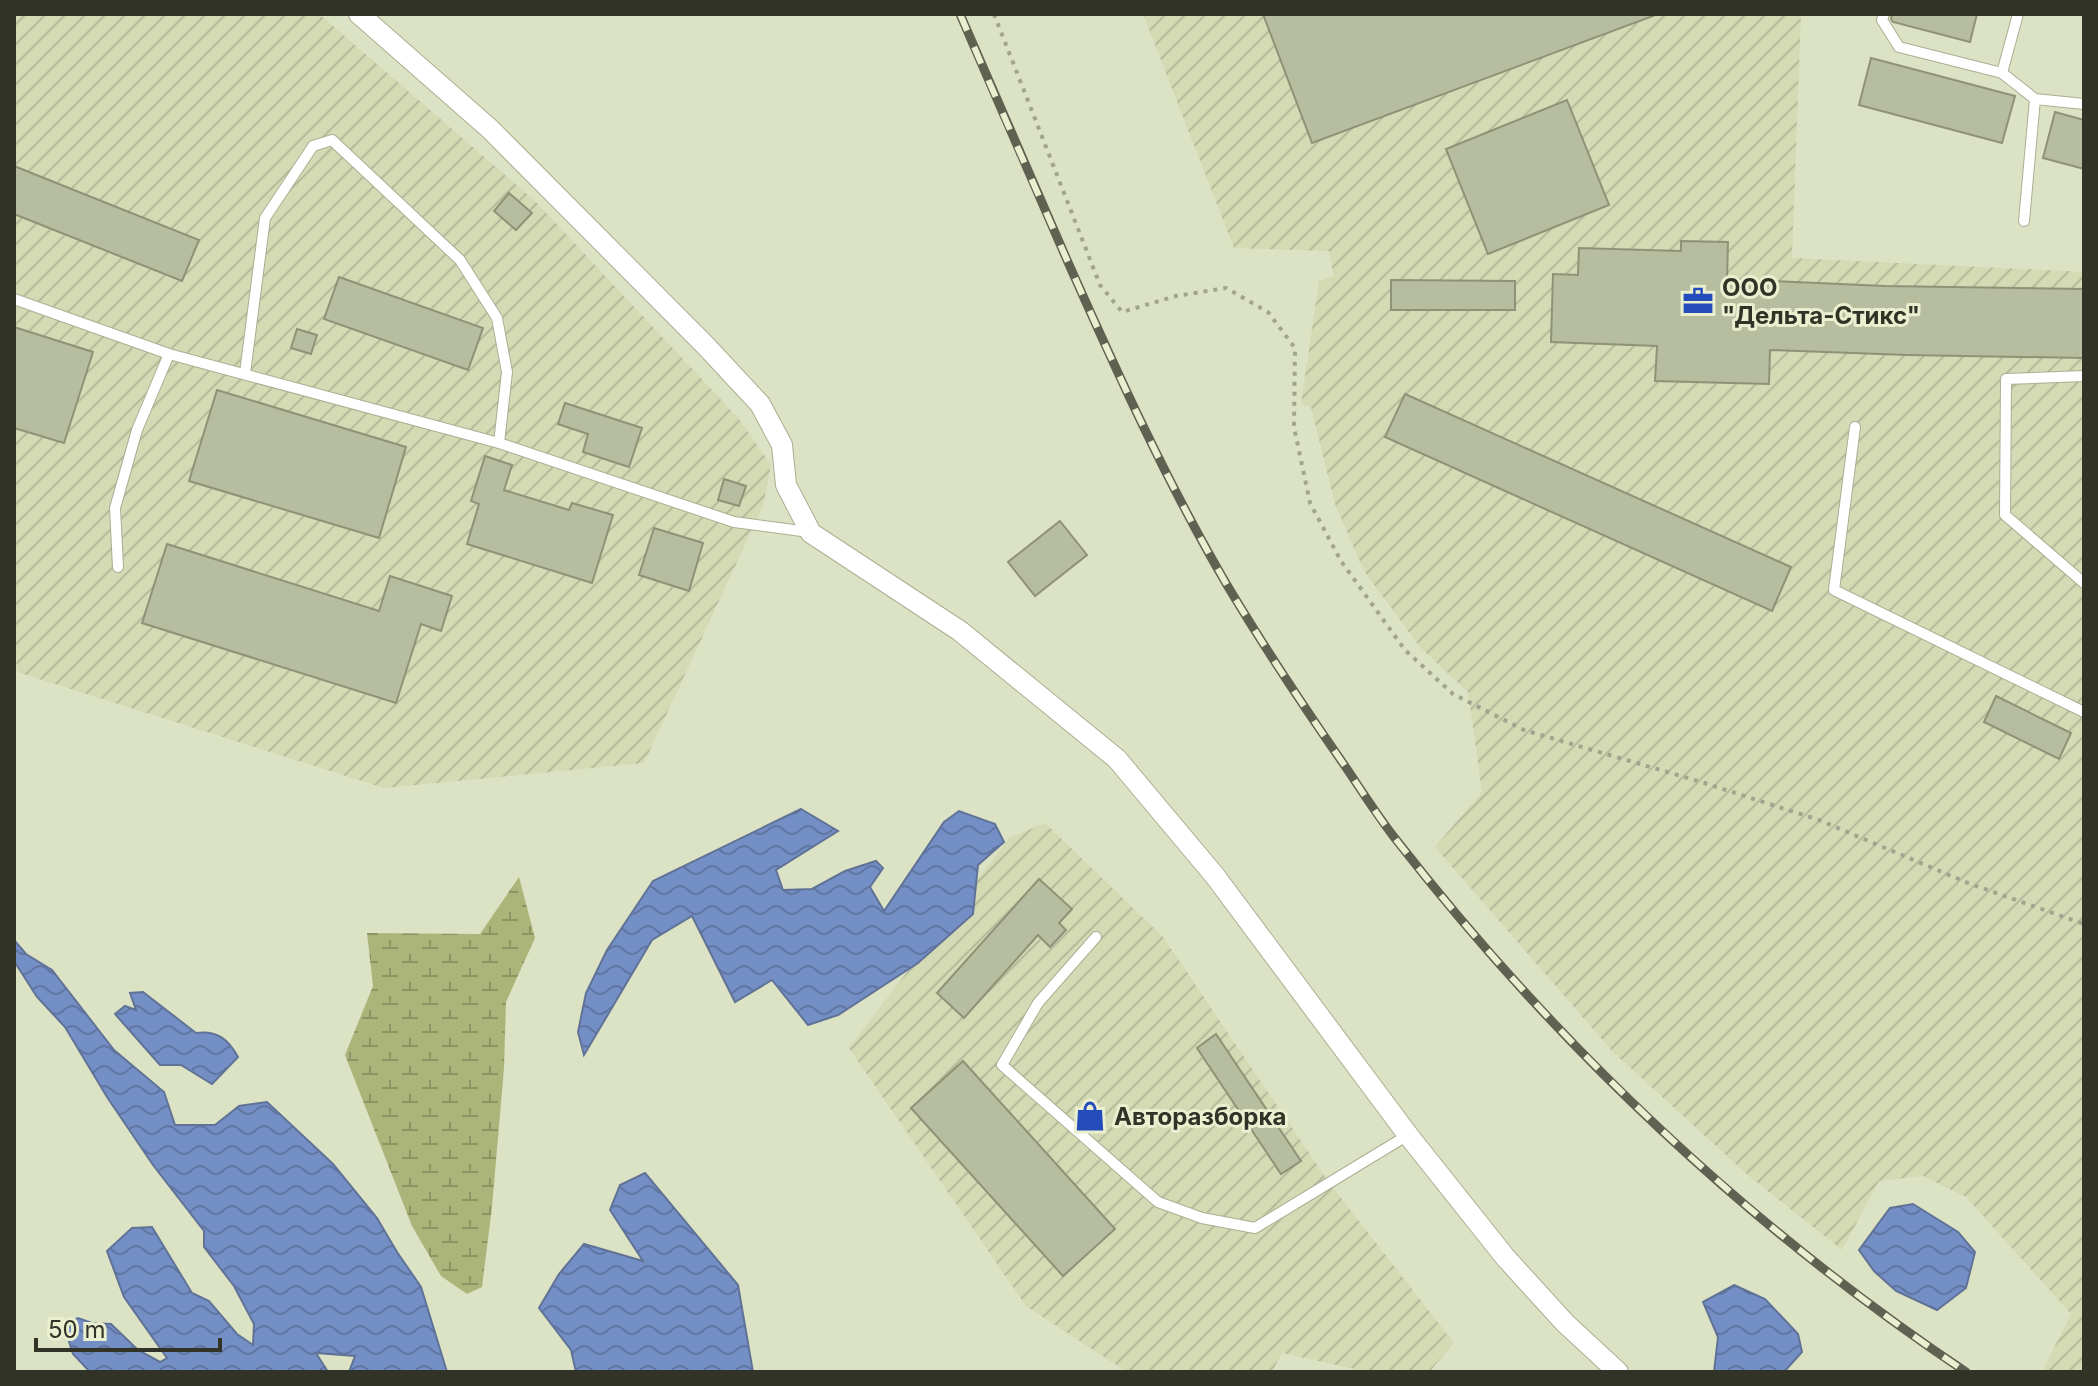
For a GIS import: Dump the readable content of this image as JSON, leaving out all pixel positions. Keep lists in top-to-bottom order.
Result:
{
  "places": {
    "office": ["ООО \"Дельта-Стикс\""],
    "shop": ["Авторазборка"]
  },
  "scale_bar": "50 m"
}
